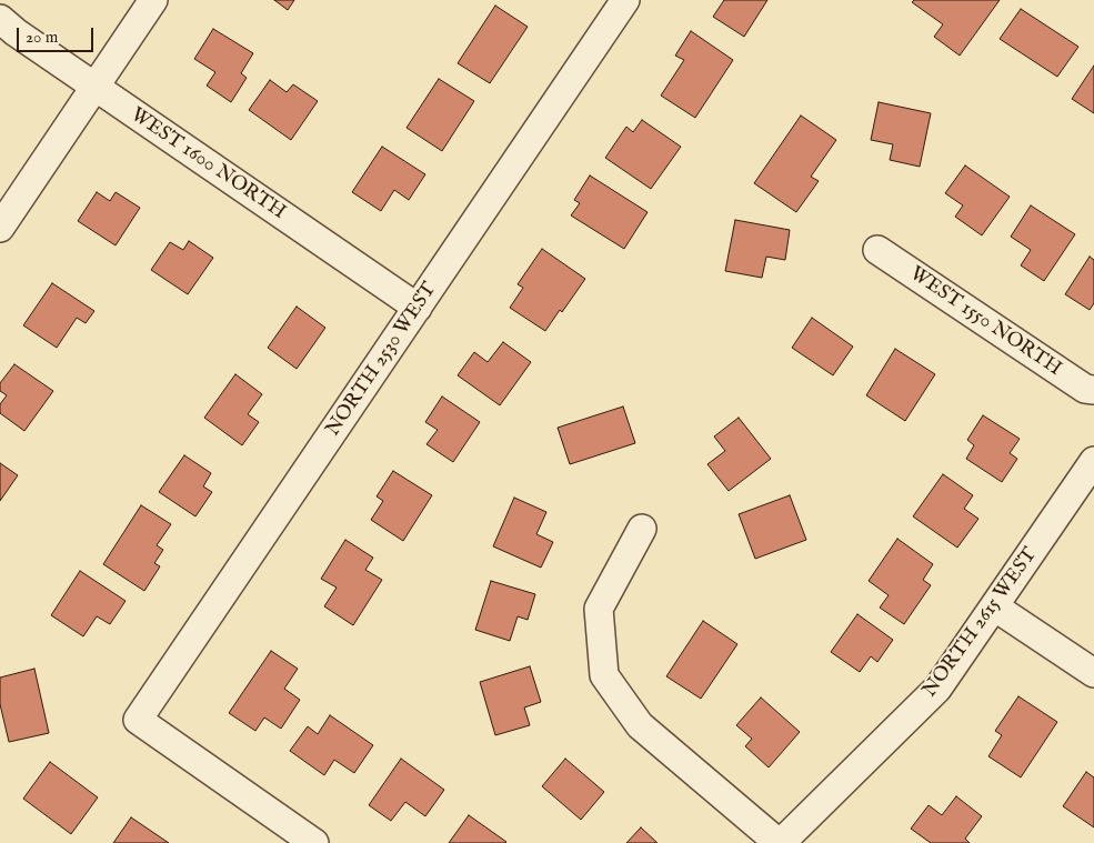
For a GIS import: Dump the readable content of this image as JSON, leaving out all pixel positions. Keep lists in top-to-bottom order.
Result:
{
  "streets": {
    "street": [
      "WEST 1600 NORTH",
      "WEST 1550 NORTH",
      "NORTH 2530 WEST",
      "NORTH 2615 WEST"
    ]
  },
  "crossings": [
    ["WEST 1600 NORTH", "NORTH 2530 WEST"]
  ],
  "scale_bar": "20 m"
}
